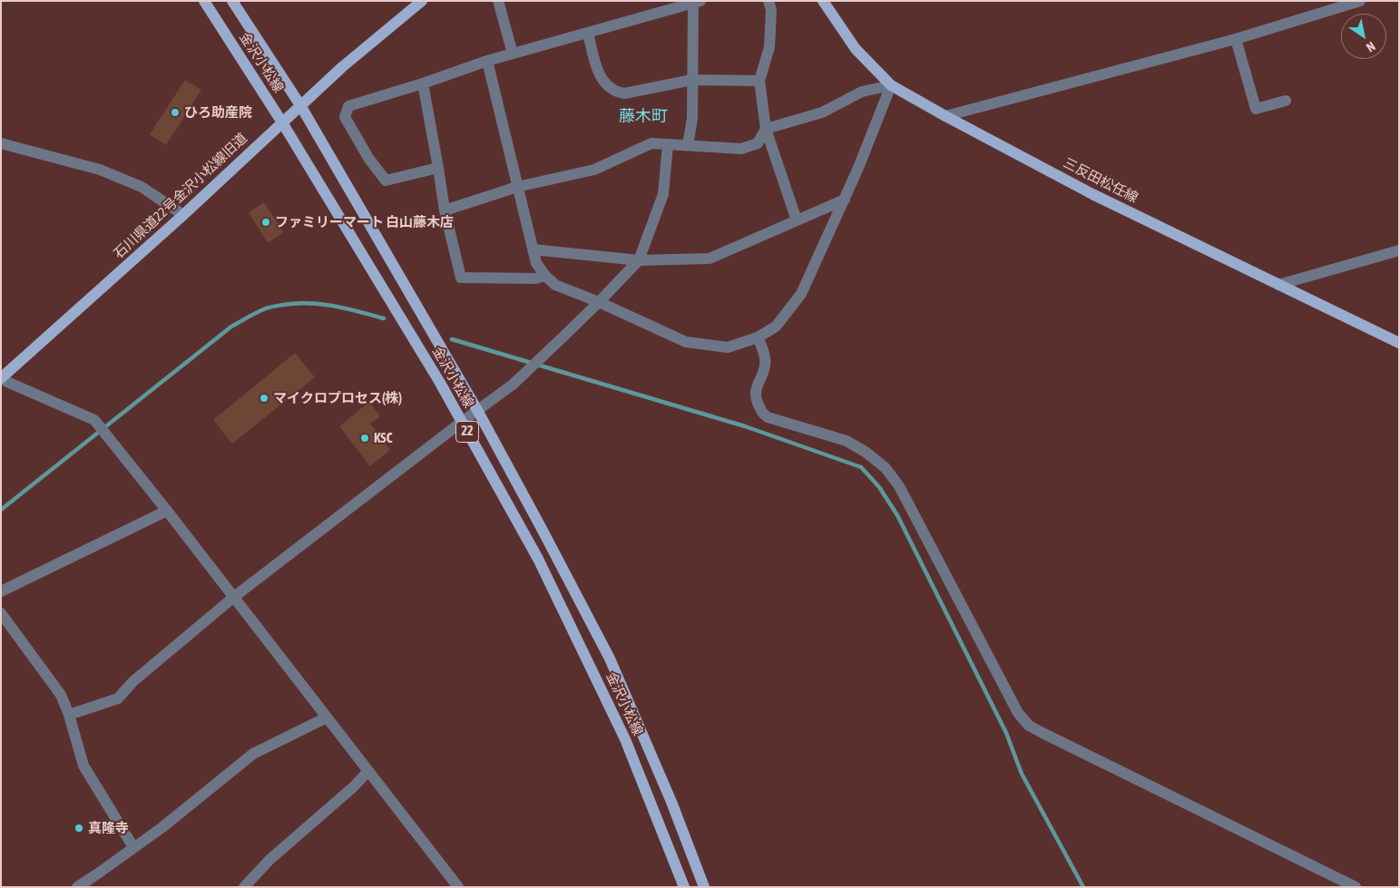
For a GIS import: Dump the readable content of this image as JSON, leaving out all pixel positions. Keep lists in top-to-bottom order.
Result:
{
  "streets": {
    "main road": [
      "金沢小松線",
      "三反田松任線",
      "石川県道22号金沢小松線旧道",
      "22"
    ]
  },
  "crossings": [
    ["金沢小松線", "石川県道22号金沢小松線旧道"]
  ],
  "districts": ["藤木町"],
  "places": [
    "ひろ助産院",
    "ファミリーマート 白山藤木店",
    "マイクロプロセス(株)",
    "KSC",
    "真隆寺"
  ],
  "north": "bottom right"
}
